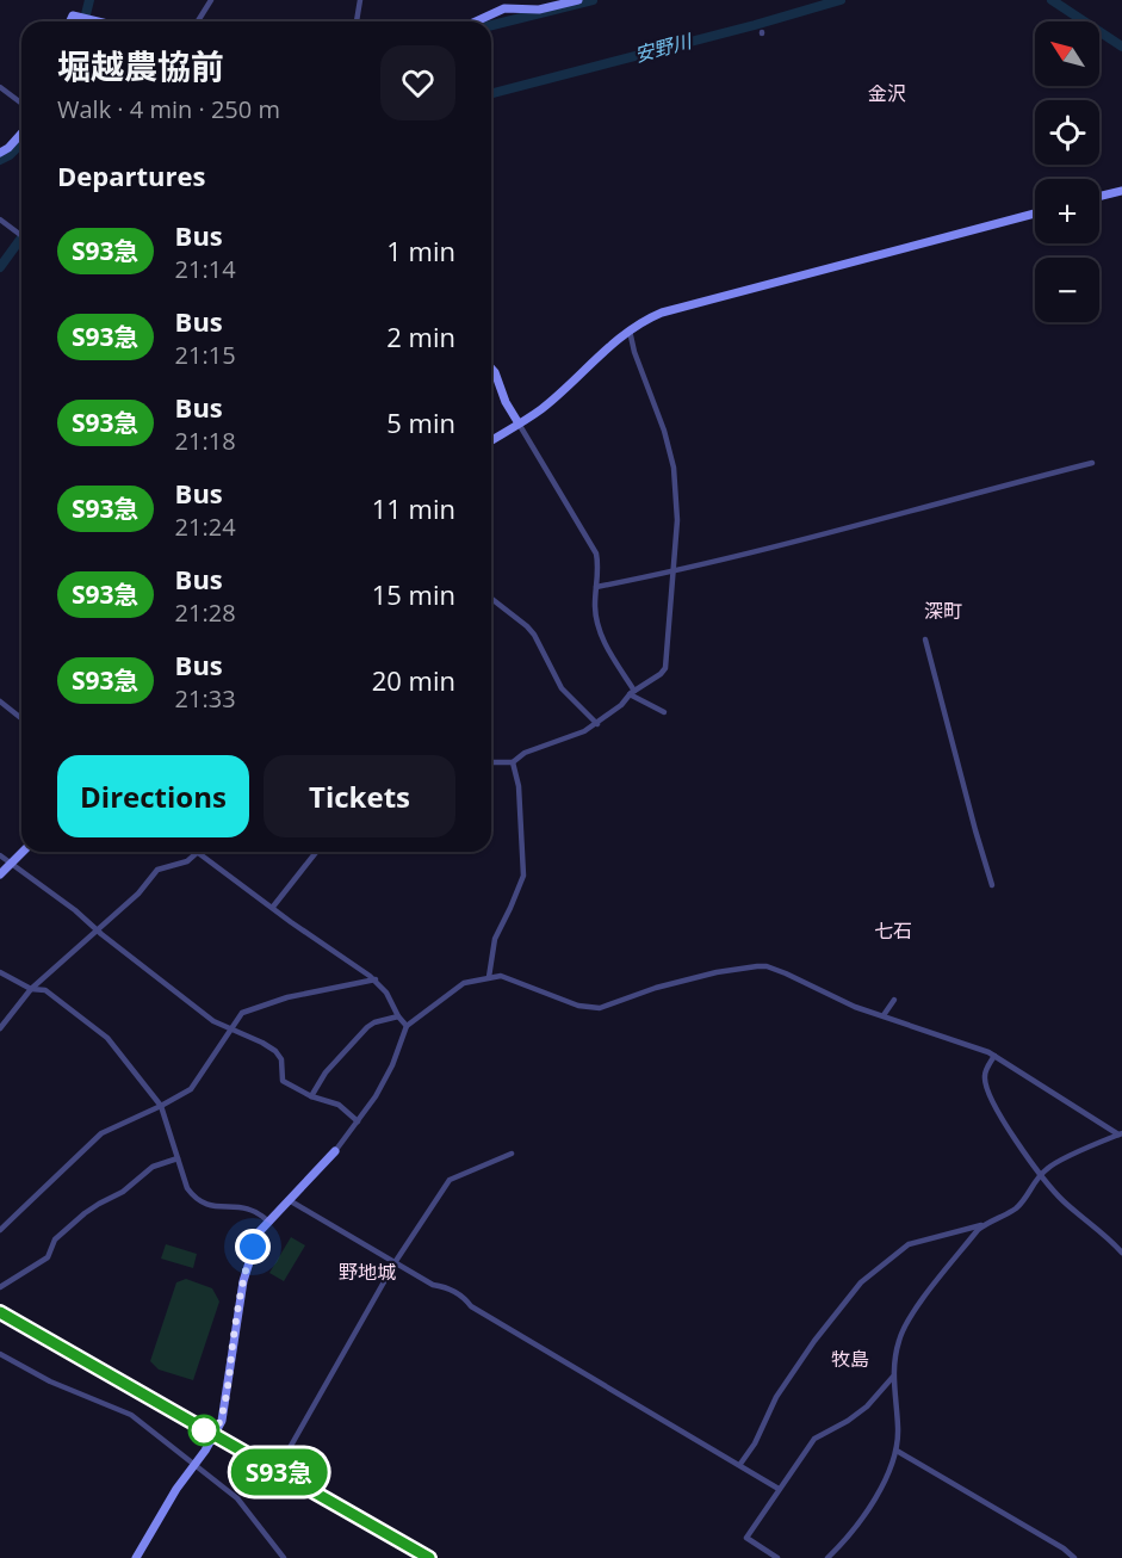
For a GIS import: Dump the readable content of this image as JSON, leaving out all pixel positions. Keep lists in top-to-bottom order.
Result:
{
  "districts": [
    "金沢",
    "深町",
    "七石",
    "野地城",
    "牧島"
  ],
  "water": ["安野川"],
  "lines": ["bus line S93急"],
  "north": "top left",
  "page": {
    "on_map": "S93急",
    "map_buttons": ["+", "−"],
    "heading": [
      ["堀越農協前", "Walk · 4 min · 250 m"],
      "Departures"
    ],
    "list": [
      {
        "mark": "S93急",
        "name": "Bus",
        "note": "21:14",
        "value": "1 min"
      },
      {
        "mark": "S93急",
        "name": "Bus",
        "note": "21:15",
        "value": "2 min"
      },
      {
        "mark": "S93急",
        "name": "Bus",
        "note": "21:18",
        "value": "5 min"
      },
      {
        "mark": "S93急",
        "name": "Bus",
        "note": "21:24",
        "value": "11 min"
      },
      {
        "mark": "S93急",
        "name": "Bus",
        "note": "21:28",
        "value": "15 min"
      },
      {
        "mark": "S93急",
        "name": "Bus",
        "note": "21:33",
        "value": "20 min"
      }
    ],
    "buttons": ["Directions", "Tickets"]
  }
}
